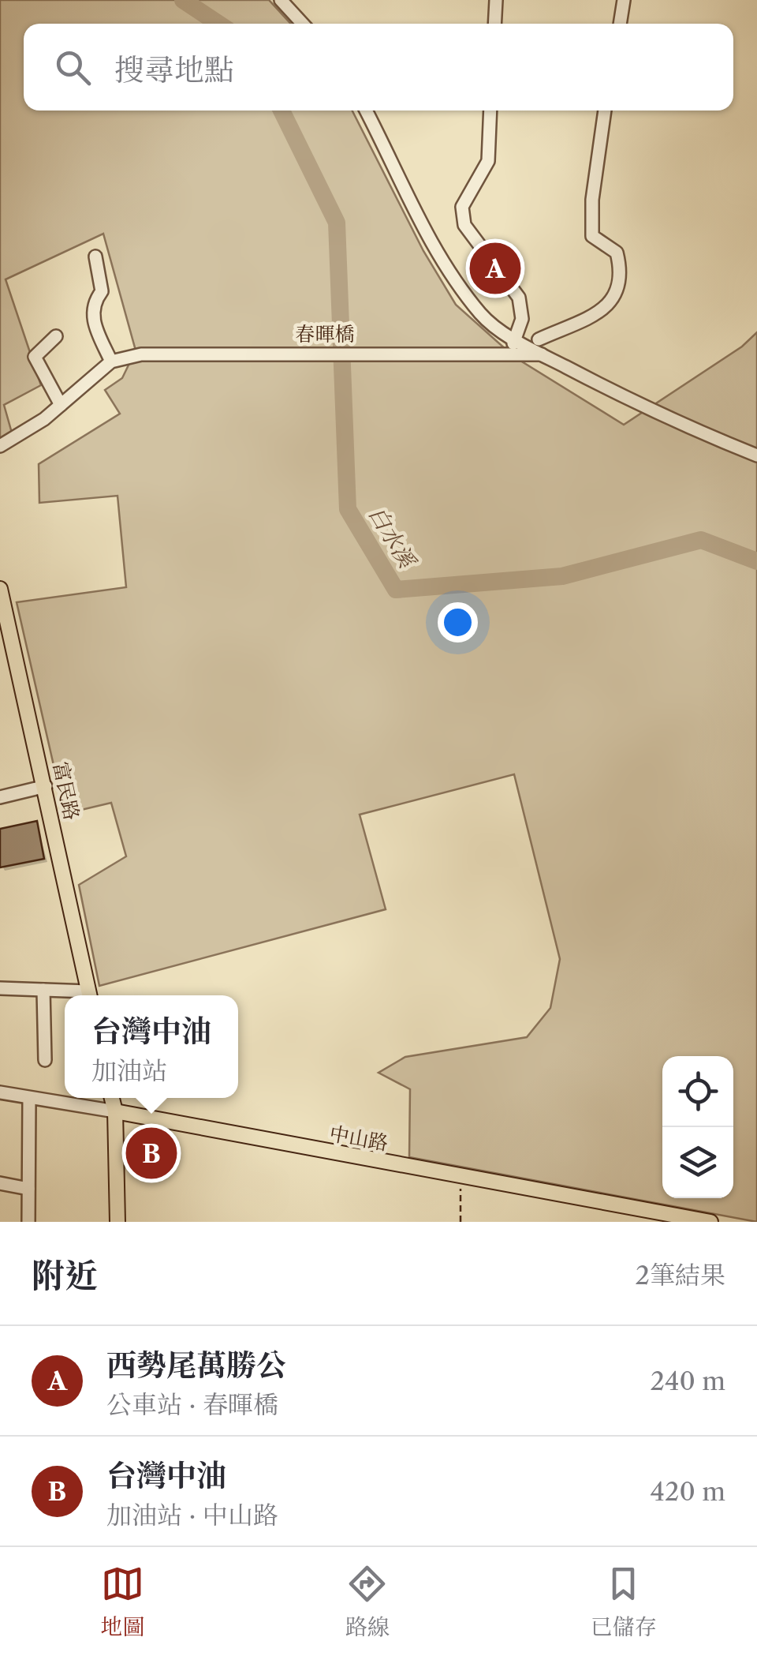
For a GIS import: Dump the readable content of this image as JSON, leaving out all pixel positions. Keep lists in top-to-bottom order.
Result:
{
  "streets": {
    "main road": ["富民路", "中山路"],
    "street": ["春暉橋"]
  },
  "water": ["白水溪"],
  "page": {
    "search": "搜尋地點",
    "pins": ["A", "B"],
    "popup": ["台灣中油", "加油站"],
    "heading": ["附近", "2筆結果"],
    "list": [
      {
        "mark": "A",
        "name": "西勢尾萬勝公",
        "note": "公車站 · 春暉橋",
        "value": "240 m"
      },
      {
        "mark": "B",
        "name": "台灣中油",
        "note": "加油站 · 中山路",
        "value": "420 m"
      }
    ],
    "nav": ["地圖", "路線", "已儲存"]
  }
}
